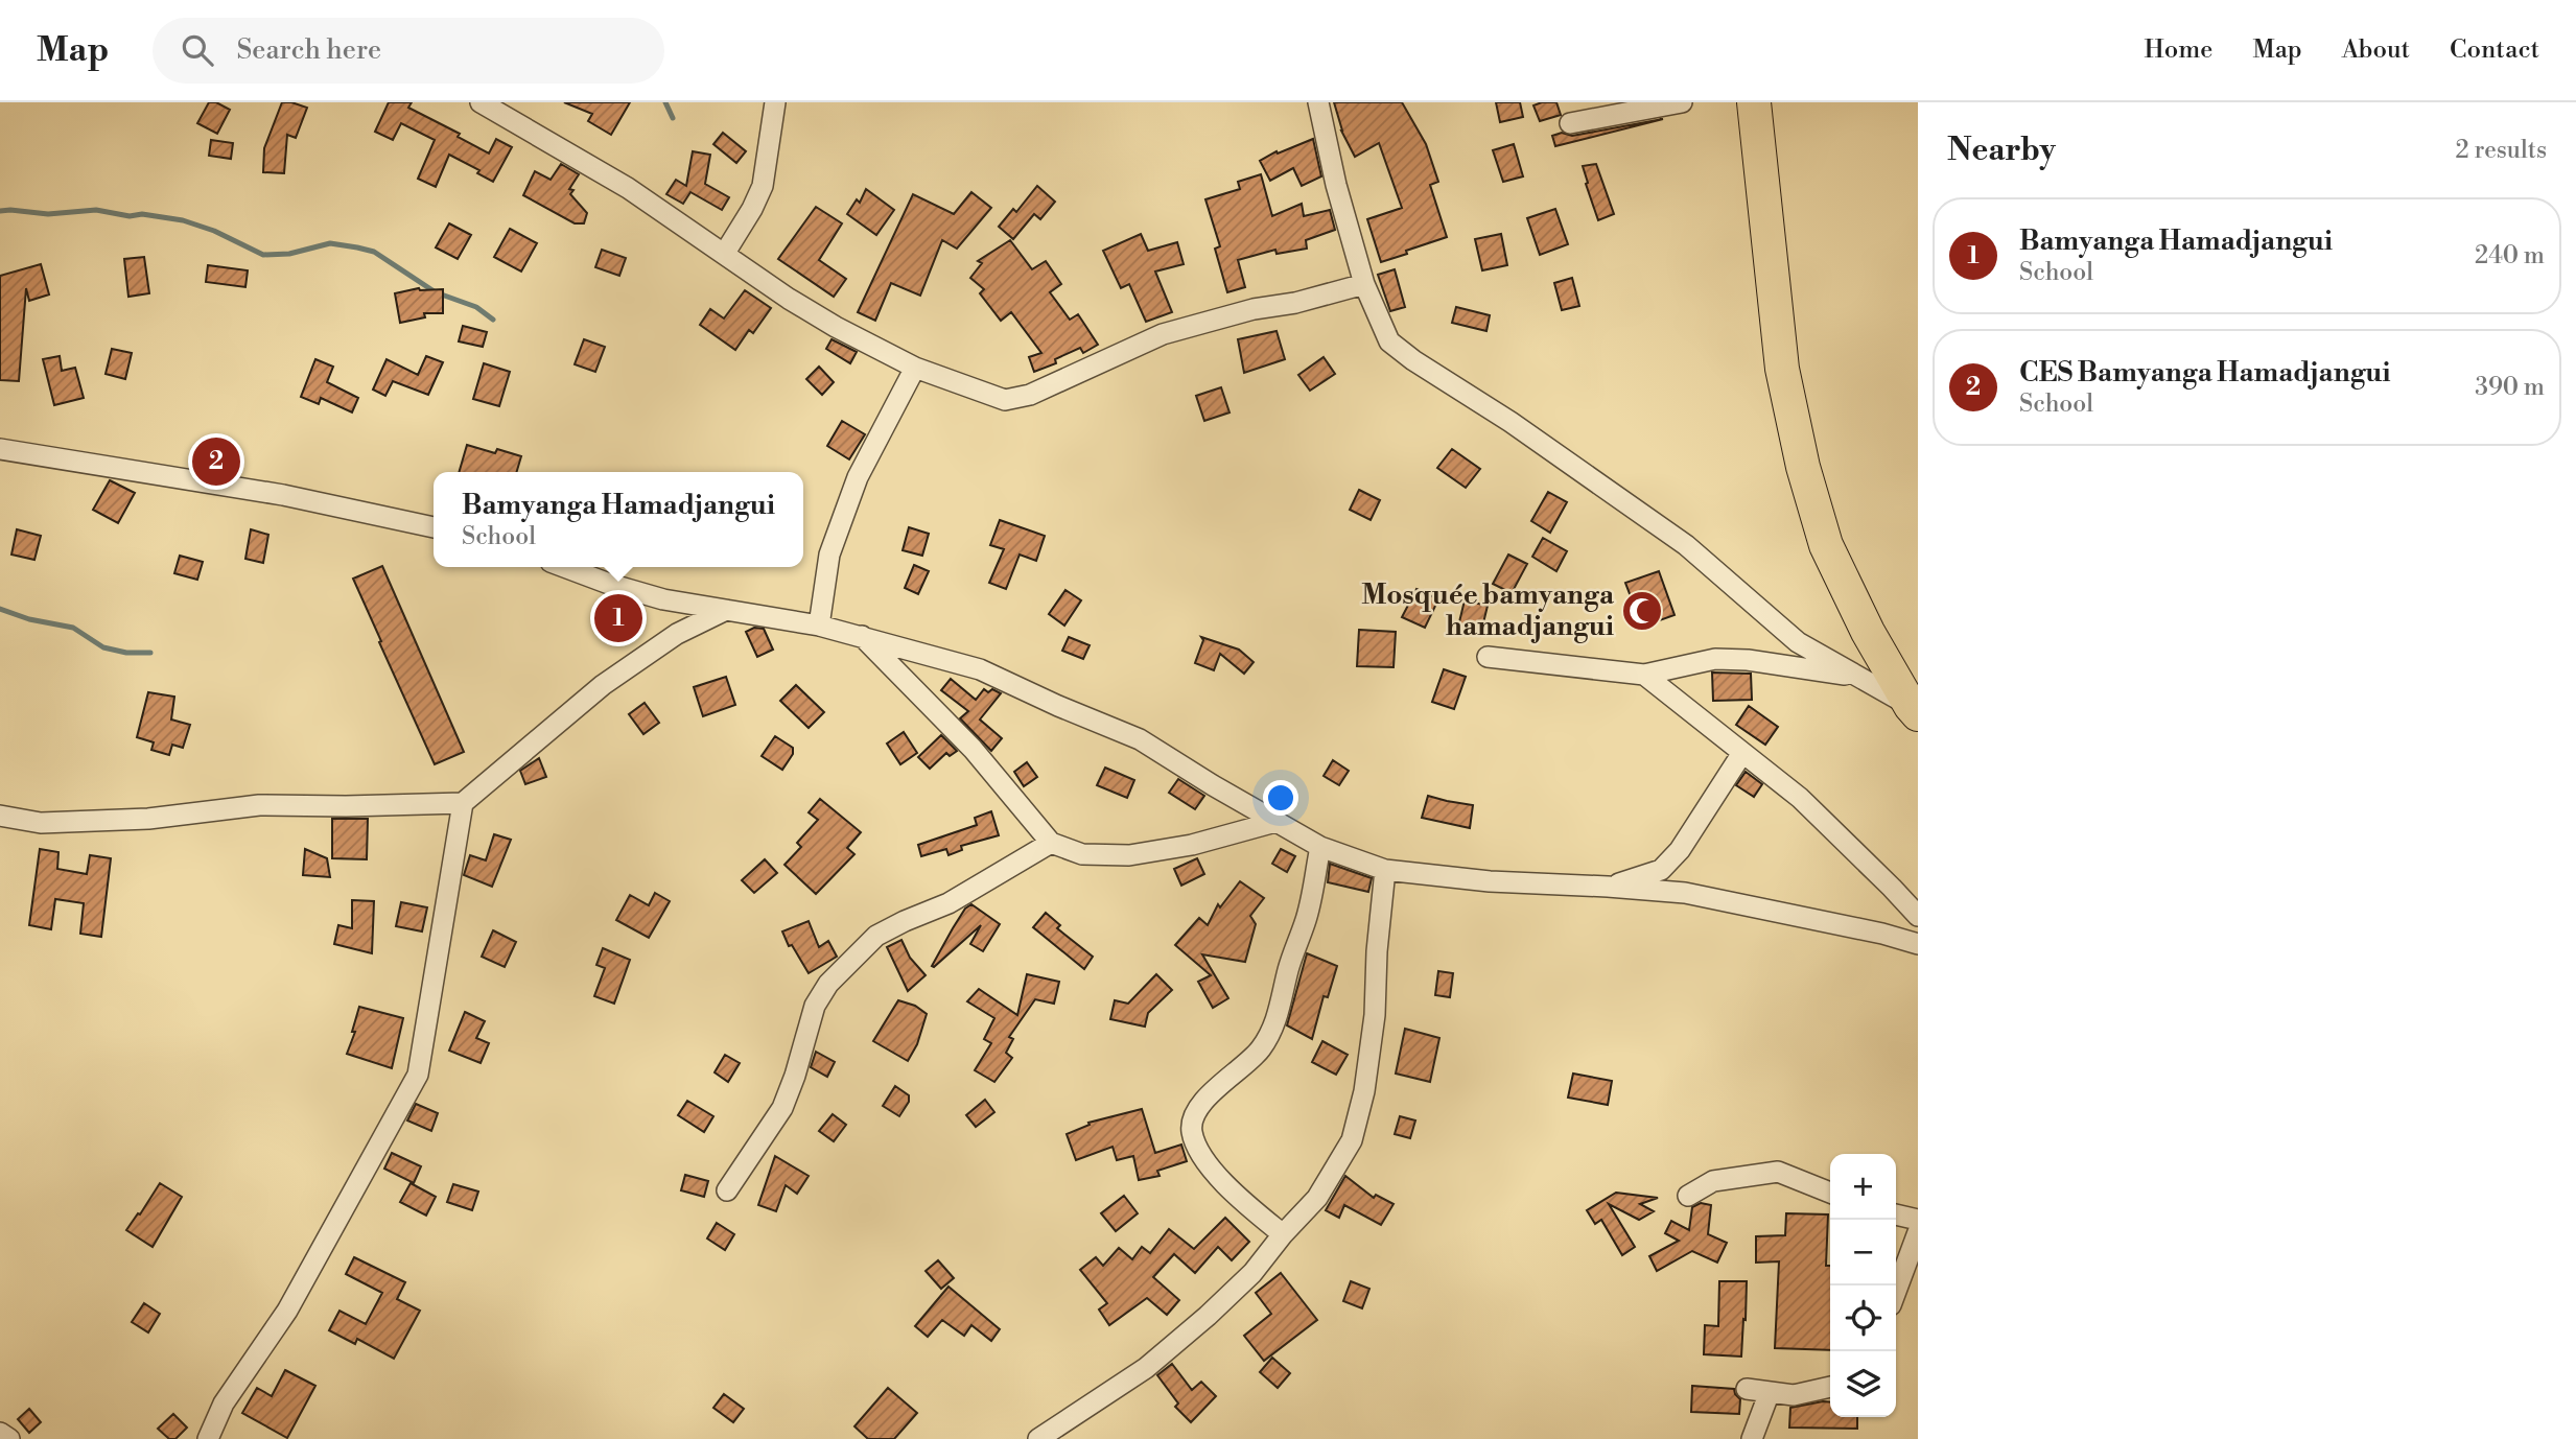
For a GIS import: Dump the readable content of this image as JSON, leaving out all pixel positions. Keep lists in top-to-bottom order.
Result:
{
  "places": {
    "mosque": ["Mosquée bamyanga hamadjangui"]
  },
  "page": {
    "header": "Map",
    "search": "Search here",
    "nav": [
      "Home",
      "Map",
      "About",
      "Contact"
    ],
    "heading": ["Nearby", "2 results"],
    "list": [
      {
        "mark": "1",
        "name": "Bamyanga Hamadjangui",
        "note": "School",
        "value": "240 m"
      },
      {
        "mark": "2",
        "name": "CES Bamyanga Hamadjangui",
        "note": "School",
        "value": "390 m"
      }
    ],
    "pins": ["2", "1"],
    "popup": ["Bamyanga Hamadjangui", "School"],
    "map_buttons": ["+", "−"]
  }
}
